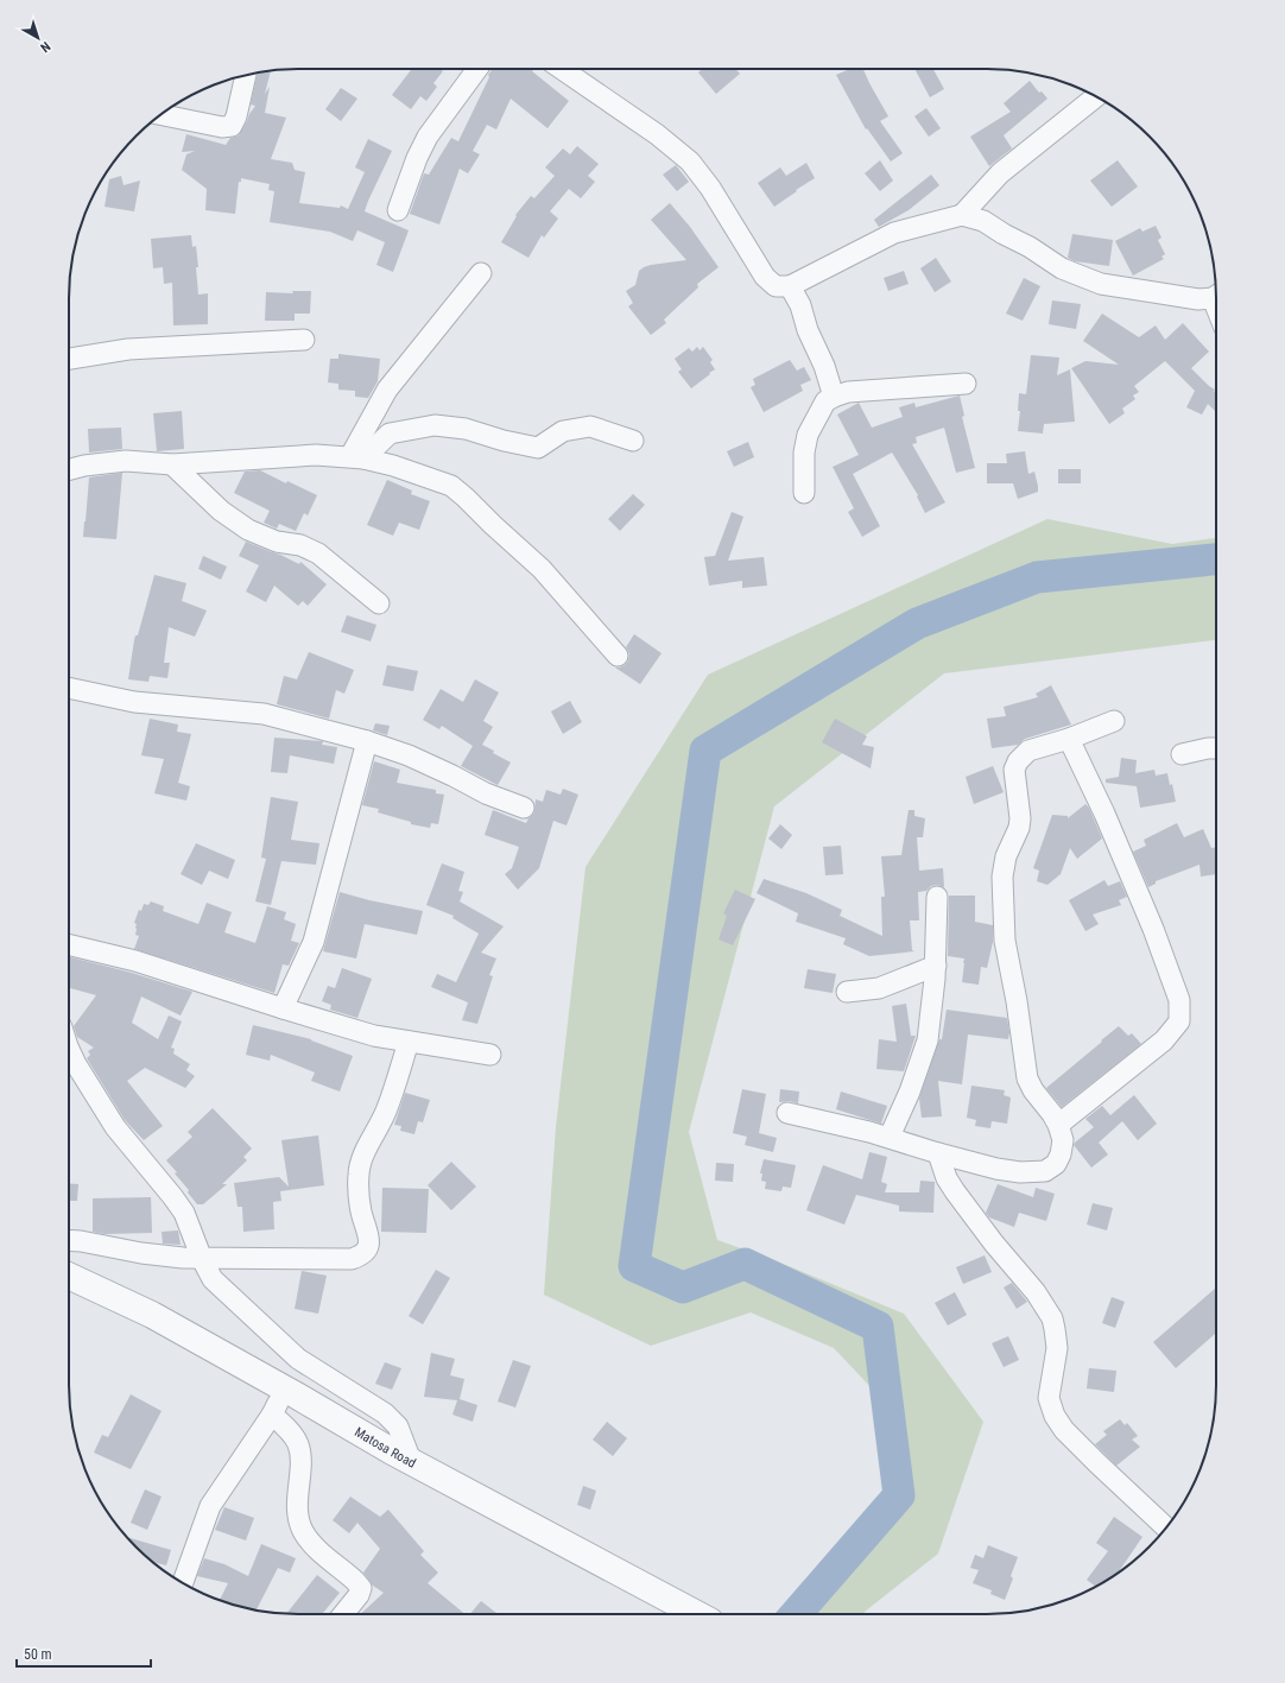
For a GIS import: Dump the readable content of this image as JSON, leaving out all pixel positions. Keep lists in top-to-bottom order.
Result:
{
  "streets": {
    "street": ["Matosa Road"]
  },
  "scale_bar": "50 m",
  "north": "bottom right"
}
